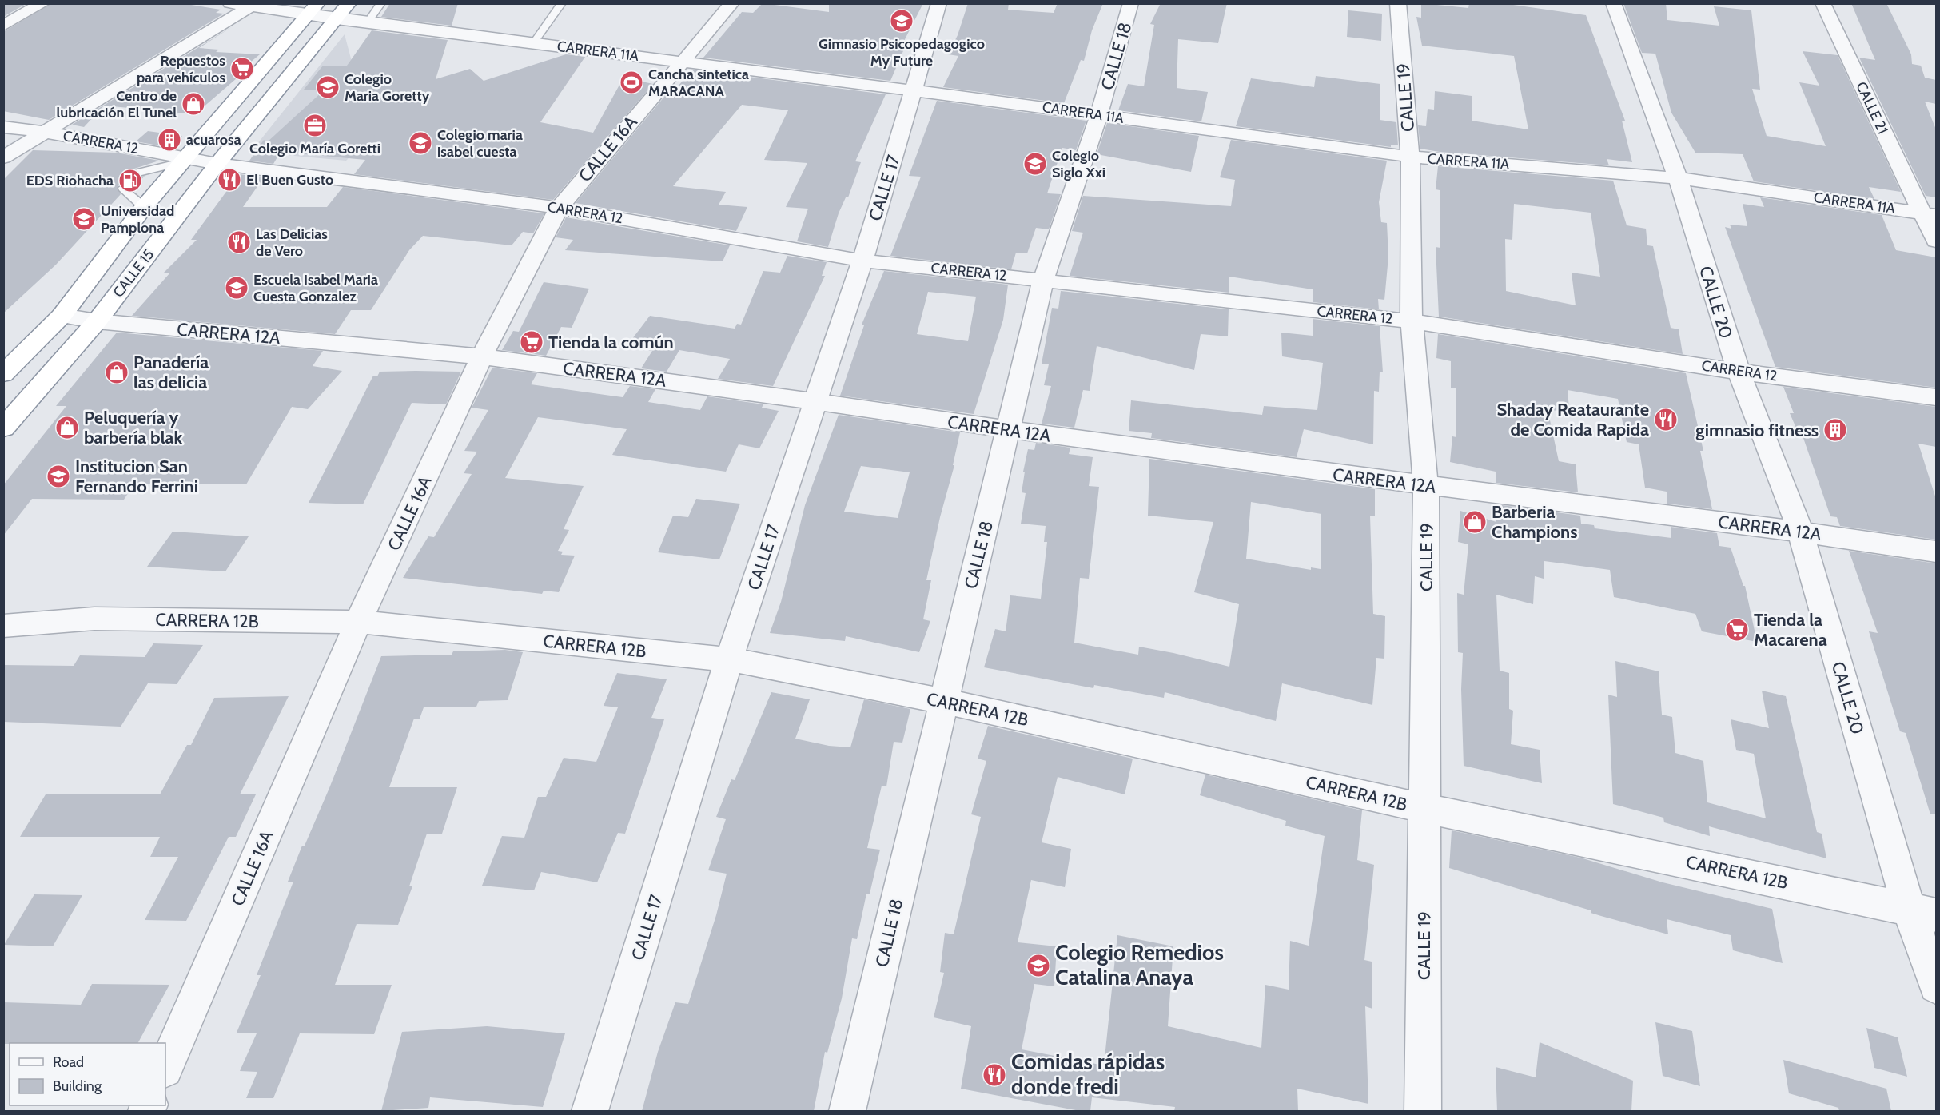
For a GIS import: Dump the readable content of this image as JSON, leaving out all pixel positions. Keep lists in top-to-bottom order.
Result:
{
  "streets": {
    "highway": ["CALLE 15"],
    "street": [
      "CARRERA 11A",
      "CALLE 18",
      "CALLE 19",
      "CALLE 21",
      "CARRERA 12",
      "CALLE 16A",
      "CALLE 17",
      "CALLE 20",
      "CARRERA 12A",
      "CARRERA 12B"
    ]
  },
  "crossings": [
    ["CARRERA 11A", "CALLE 18"],
    ["CARRERA 11A", "CALLE 19"],
    ["CARRERA 11A", "CALLE 21"],
    ["CARRERA 11A", "CALLE 16A"],
    ["CARRERA 11A", "CALLE 17"],
    ["CARRERA 11A", "CALLE 15"],
    ["CARRERA 11A", "CALLE 20"],
    ["CALLE 18", "CARRERA 12"],
    ["CALLE 18", "CARRERA 12A"],
    ["CALLE 18", "CARRERA 12B"],
    ["CALLE 19", "CARRERA 12"],
    ["CALLE 19", "CARRERA 12A"],
    ["CALLE 19", "CARRERA 12B"],
    ["CARRERA 12", "CALLE 16A"],
    ["CARRERA 12", "CALLE 17"],
    ["CARRERA 12", "CALLE 15"],
    ["CARRERA 12", "CALLE 20"],
    ["CALLE 16A", "CARRERA 12A"],
    ["CALLE 16A", "CARRERA 12B"],
    ["CALLE 17", "CARRERA 12A"],
    ["CALLE 17", "CARRERA 12B"],
    ["CALLE 15", "CARRERA 12A"],
    ["CALLE 20", "CARRERA 12A"],
    ["CALLE 20", "CARRERA 12B"]
  ],
  "places": {
    "school or university": [
      "Gimnasio Psicopedagogico My Future",
      "Colegio Maria Goretty",
      "Colegio maria isabel cuesta",
      "Colegio Siglo Xxi",
      "Universidad Pamplona",
      "Escuela Isabel Maria Cuesta Gonzalez",
      "Institucion San Fernando Ferrini",
      "Colegio Remedios Catalina Anaya"
    ],
    "supermarket": ["Repuestos para vehículos", "Tienda la común", "Tienda la Macarena"],
    "sports": ["Cancha sintetica MARACANA"],
    "shop": [
      "Centro de lubricación El Tunel",
      "Panadería las delicia",
      "Peluquería y barbería blak",
      "Barberia Champions"
    ],
    "office": ["Colegio María Goretti"],
    "building": ["acuarosa", "gimnasio fitness"],
    "restaurant": [
      "El Buen Gusto",
      "Las Delicias de Vero",
      "Shaday Reataurante de Comida Rapida",
      "Comidas rápidas donde fredi"
    ],
    "fuel station": ["EDS Riohacha"]
  },
  "legend": ["Road", "Building"]
}
